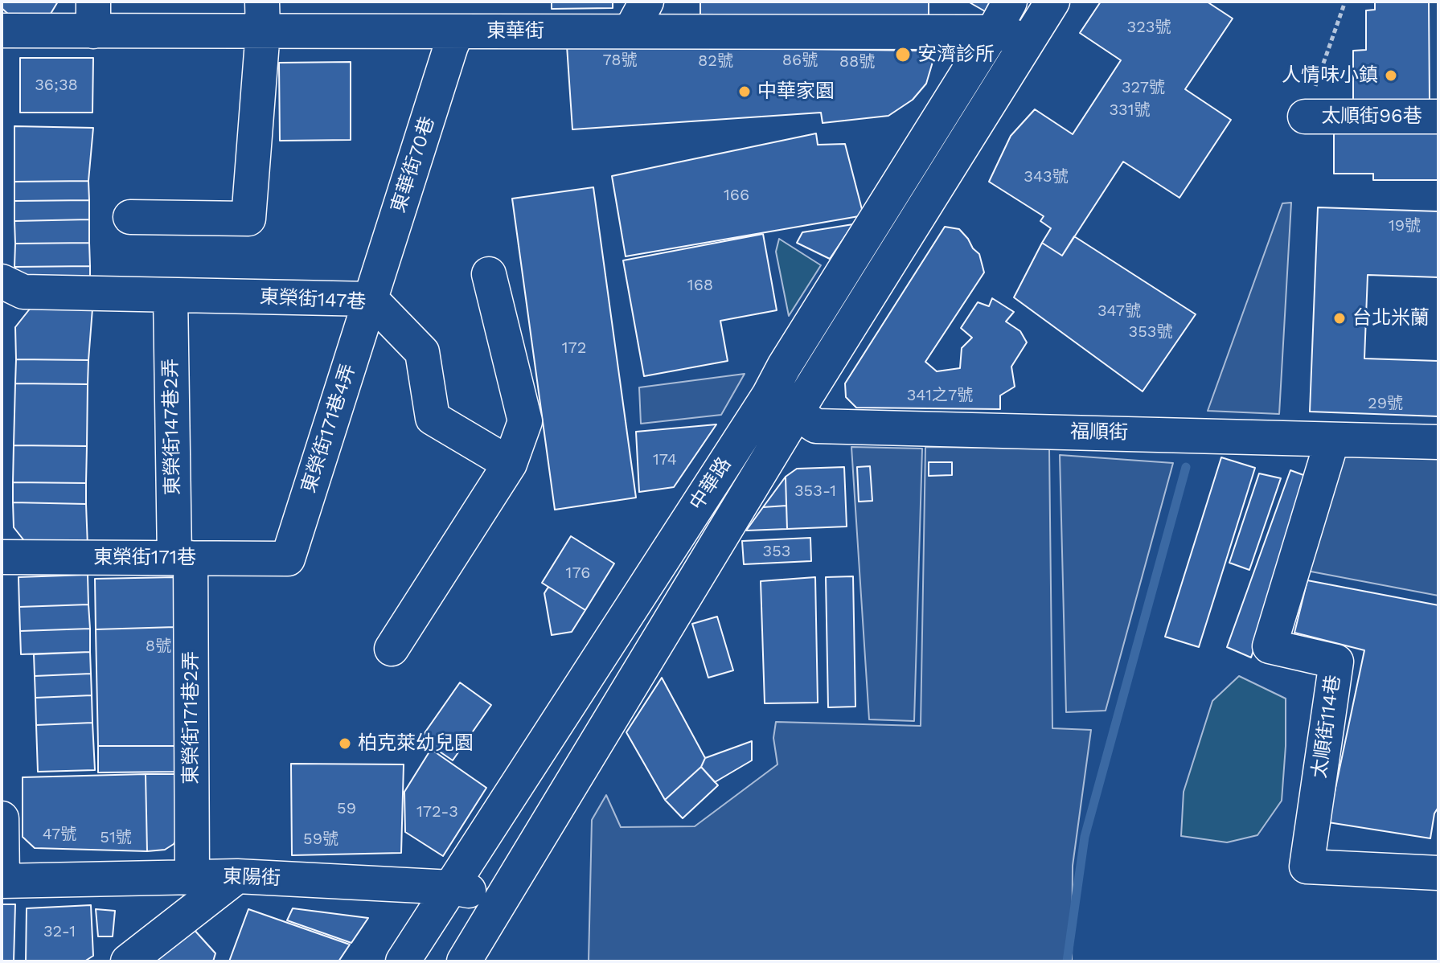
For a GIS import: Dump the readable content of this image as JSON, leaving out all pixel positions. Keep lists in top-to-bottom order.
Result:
{
  "streets": {
    "street": [
      "東華街",
      "太順街96巷",
      "東華街70巷",
      "東榮街147巷",
      "東榮街147巷2弄",
      "東榮街171巷4弄",
      "福順街",
      "中華路",
      "東榮街171巷",
      "東榮街171巷2弄",
      "太順街114巷",
      "東陽街"
    ]
  },
  "crossings": [
    ["東華街", "東華街70巷"],
    ["東華街", "中華路"],
    ["東華街70巷", "東榮街147巷"],
    ["東華街70巷", "東榮街171巷4弄"],
    ["東榮街147巷", "東榮街147巷2弄"],
    ["東榮街147巷", "東榮街171巷4弄"],
    ["東榮街147巷2弄", "東榮街171巷"],
    ["東榮街147巷2弄", "東榮街171巷2弄"],
    ["東榮街171巷4弄", "東榮街171巷"],
    ["福順街", "中華路"],
    ["福順街", "太順街114巷"],
    ["中華路", "東陽街"],
    ["東榮街171巷", "東榮街171巷2弄"],
    ["東榮街171巷2弄", "東陽街"]
  ],
  "places": [
    "安濟診所",
    "人情味小鎮",
    "中華家園",
    "台北米蘭",
    "柏克萊幼兒園"
  ],
  "house_numbers": [
    "323號",
    "78號",
    "86號",
    "82號",
    "88號",
    "36;38",
    "327號",
    "331號",
    "343號",
    "166",
    "19號",
    "168",
    "347號",
    "353號",
    "172",
    "341之7號",
    "29號",
    "174",
    "353-1",
    "353",
    "176",
    "8號",
    "59",
    "172-3",
    "47號",
    "51號",
    "59號",
    "32-1"
  ]
}
